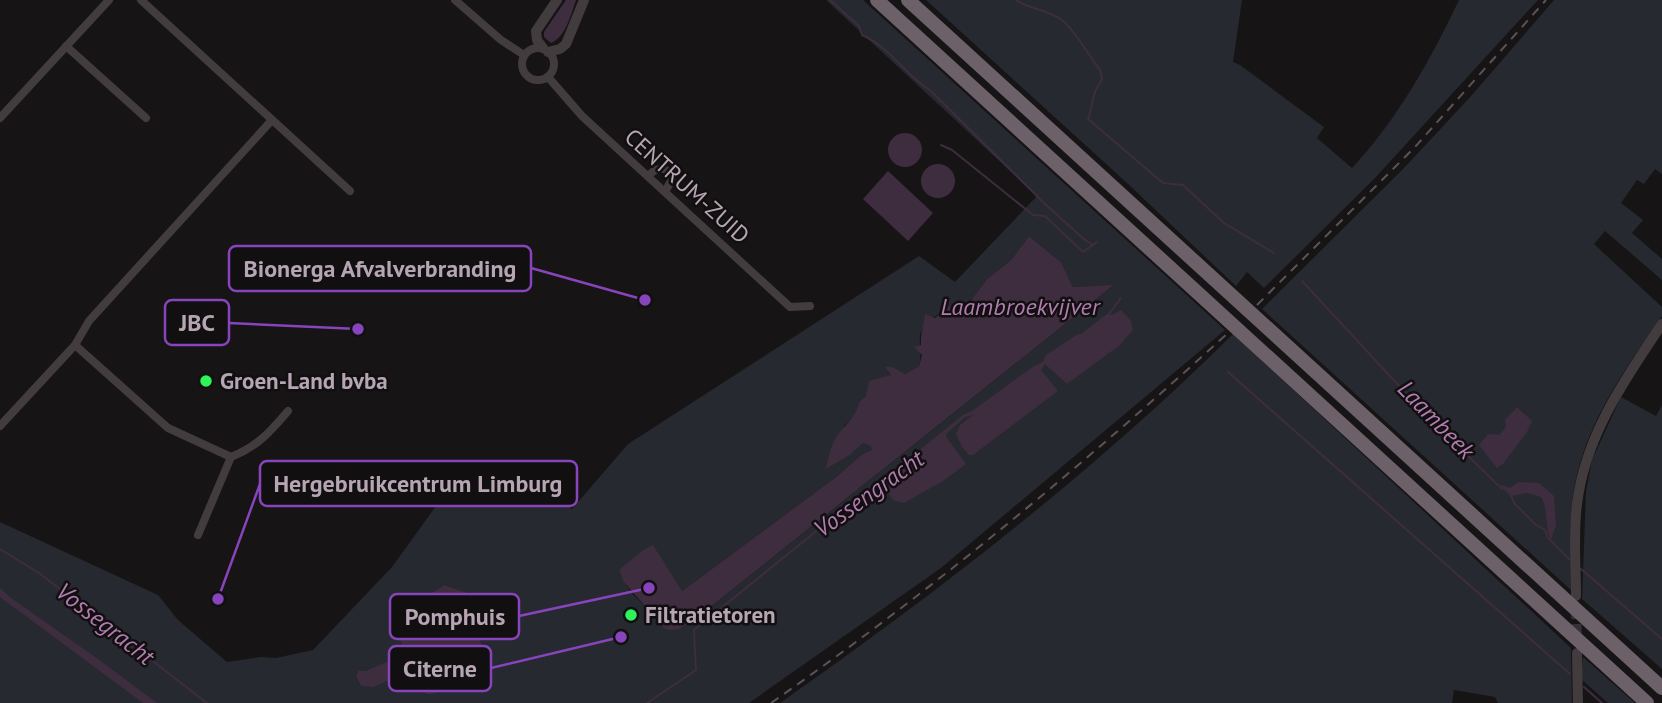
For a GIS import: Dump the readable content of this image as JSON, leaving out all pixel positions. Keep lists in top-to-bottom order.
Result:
{
  "streets": {
    "street": ["CENTRUM-ZUID"]
  },
  "water": [
    "Laambroekvijver",
    "Laambeek",
    "Vossengracht",
    "Vossegracht"
  ],
  "places": [
    "Bionerga Afvalverbranding",
    "JBC",
    "Groen-Land bvba",
    "Pomphuis",
    "Hergebruikcentrum Limburg",
    "Filtratietoren",
    "Citerne"
  ]
}
